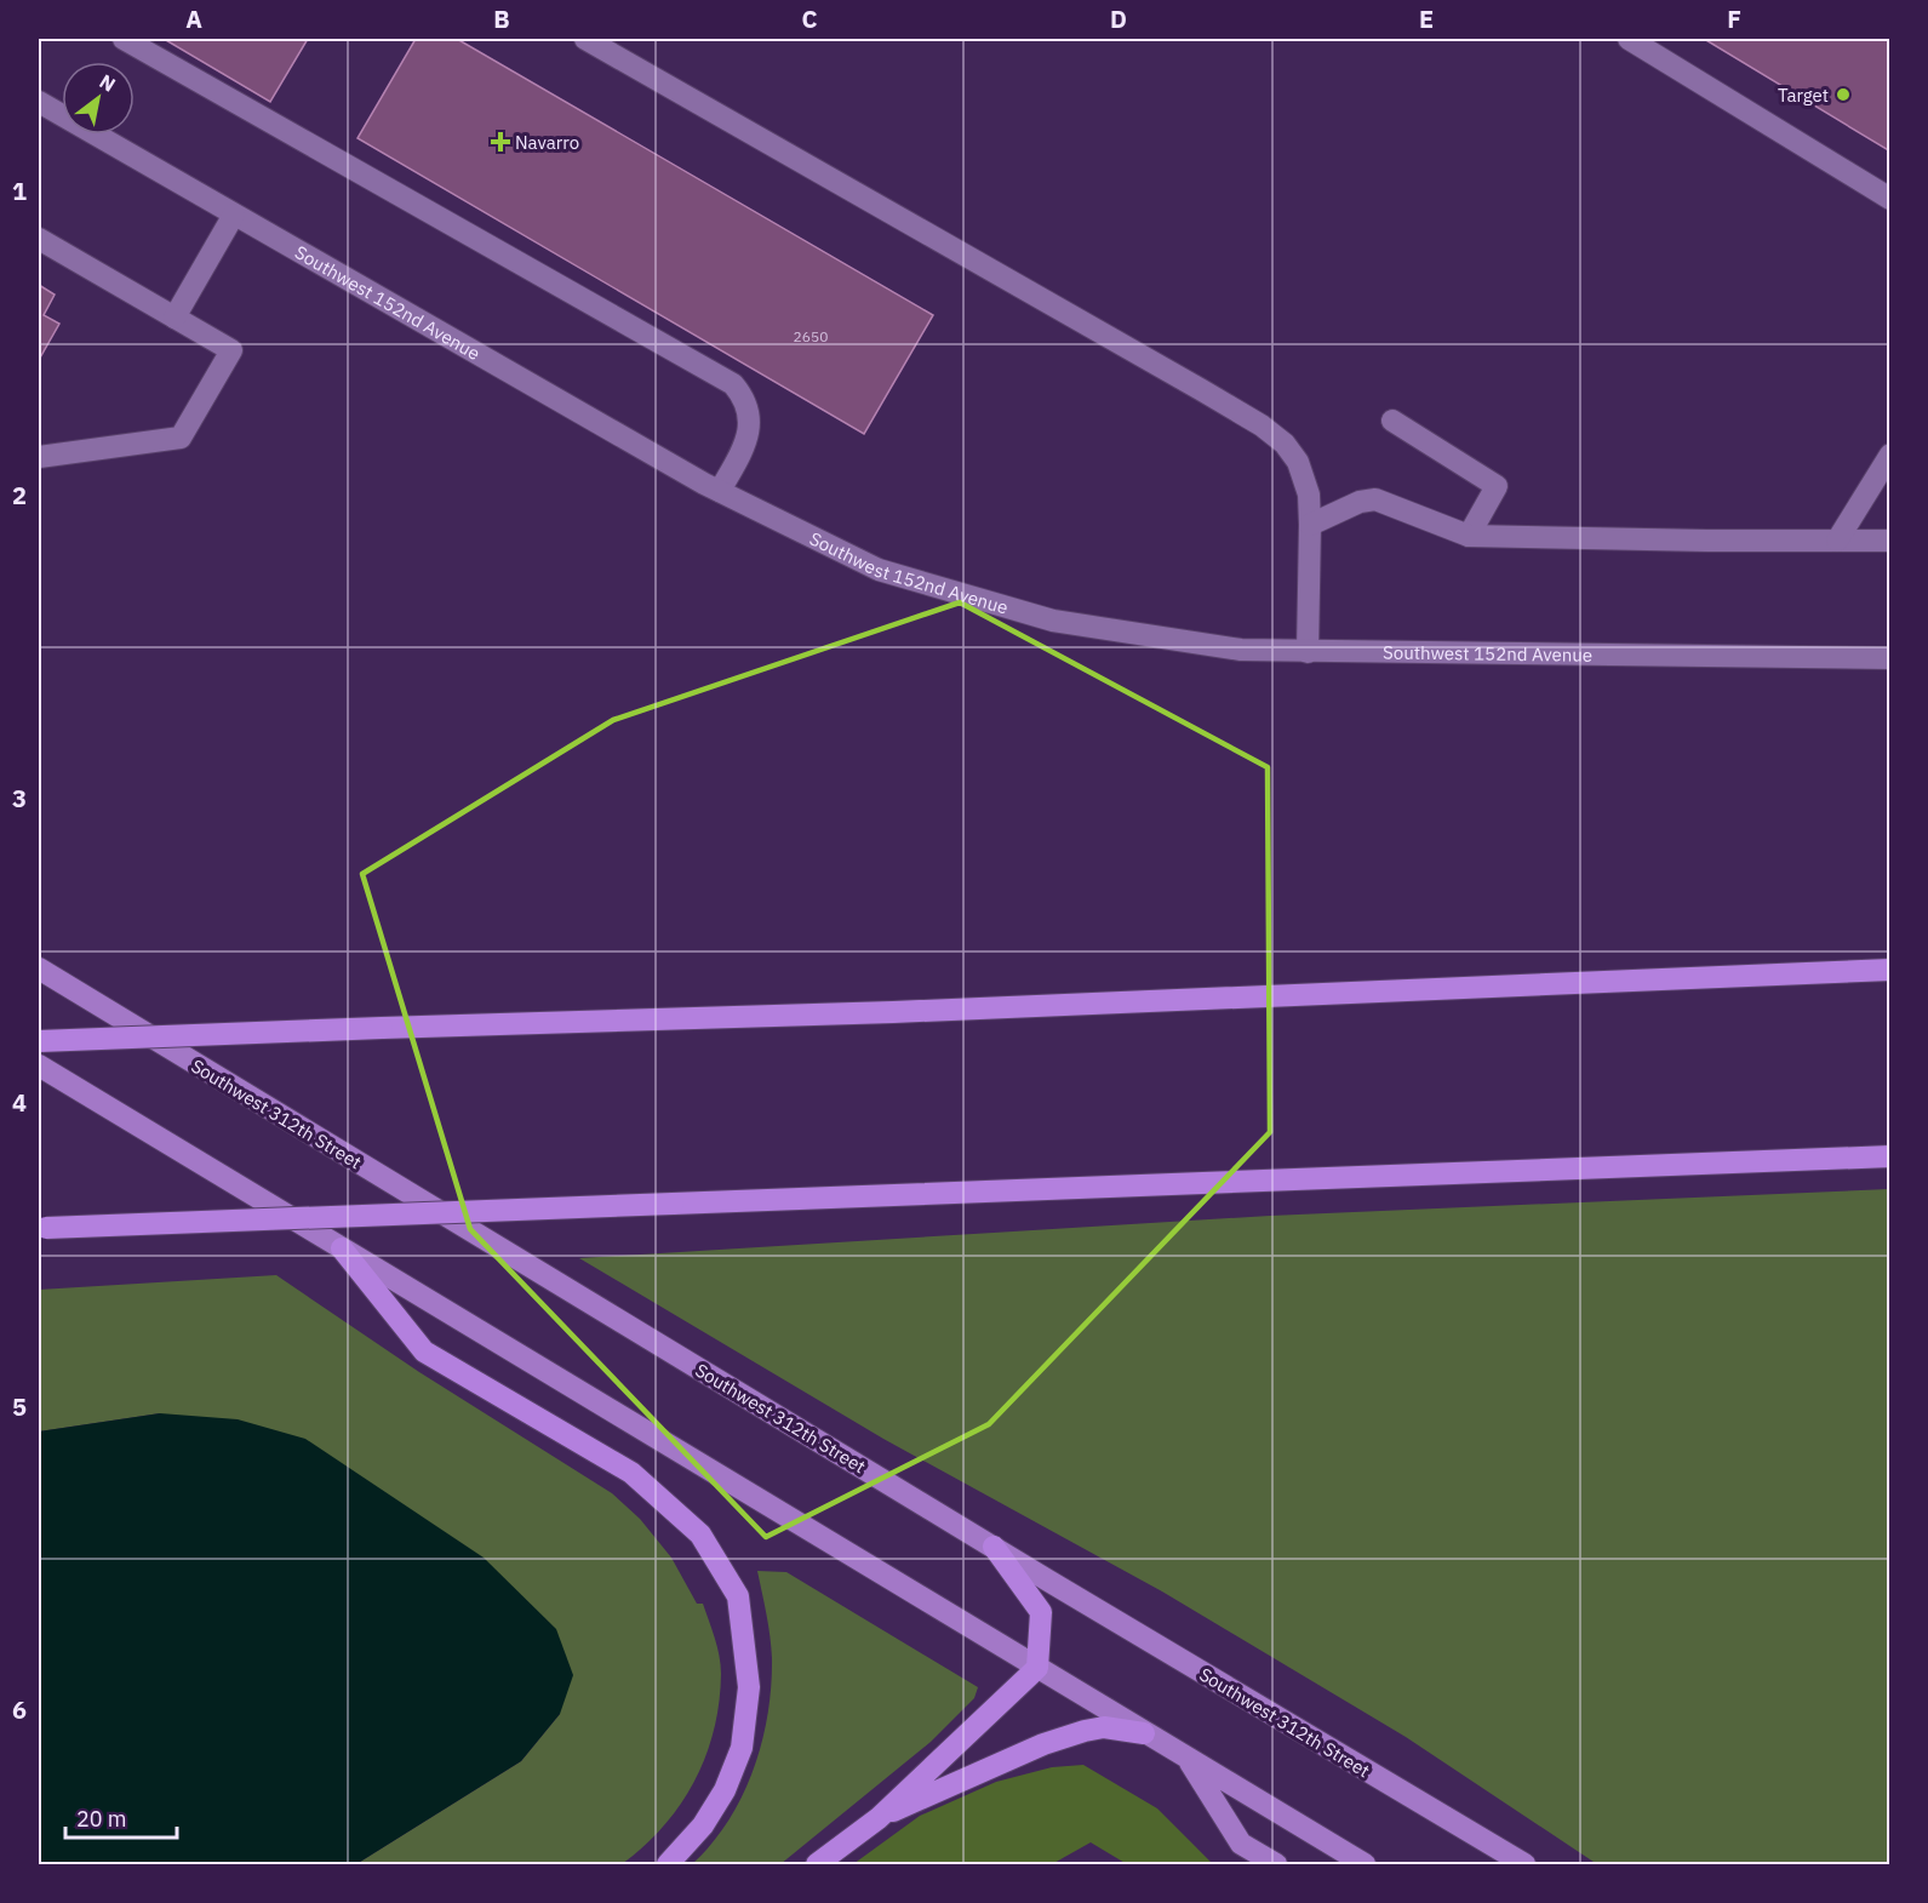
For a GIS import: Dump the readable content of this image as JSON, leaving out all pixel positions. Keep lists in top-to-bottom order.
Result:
{
  "streets": {
    "main road": ["Southwest 312th Street"],
    "street": ["Southwest 152nd Avenue"]
  },
  "places": {
    "other": ["Target"],
    "health": ["Navarro"]
  },
  "house_numbers": ["2650"],
  "scale_bar": "20 m",
  "north": "top right",
  "grid": {
    "columns": [
      "A",
      "B",
      "C",
      "D",
      "E",
      "F"
    ],
    "rows": [
      "1",
      "2",
      "3",
      "4",
      "5",
      "6"
    ]
  }
}
